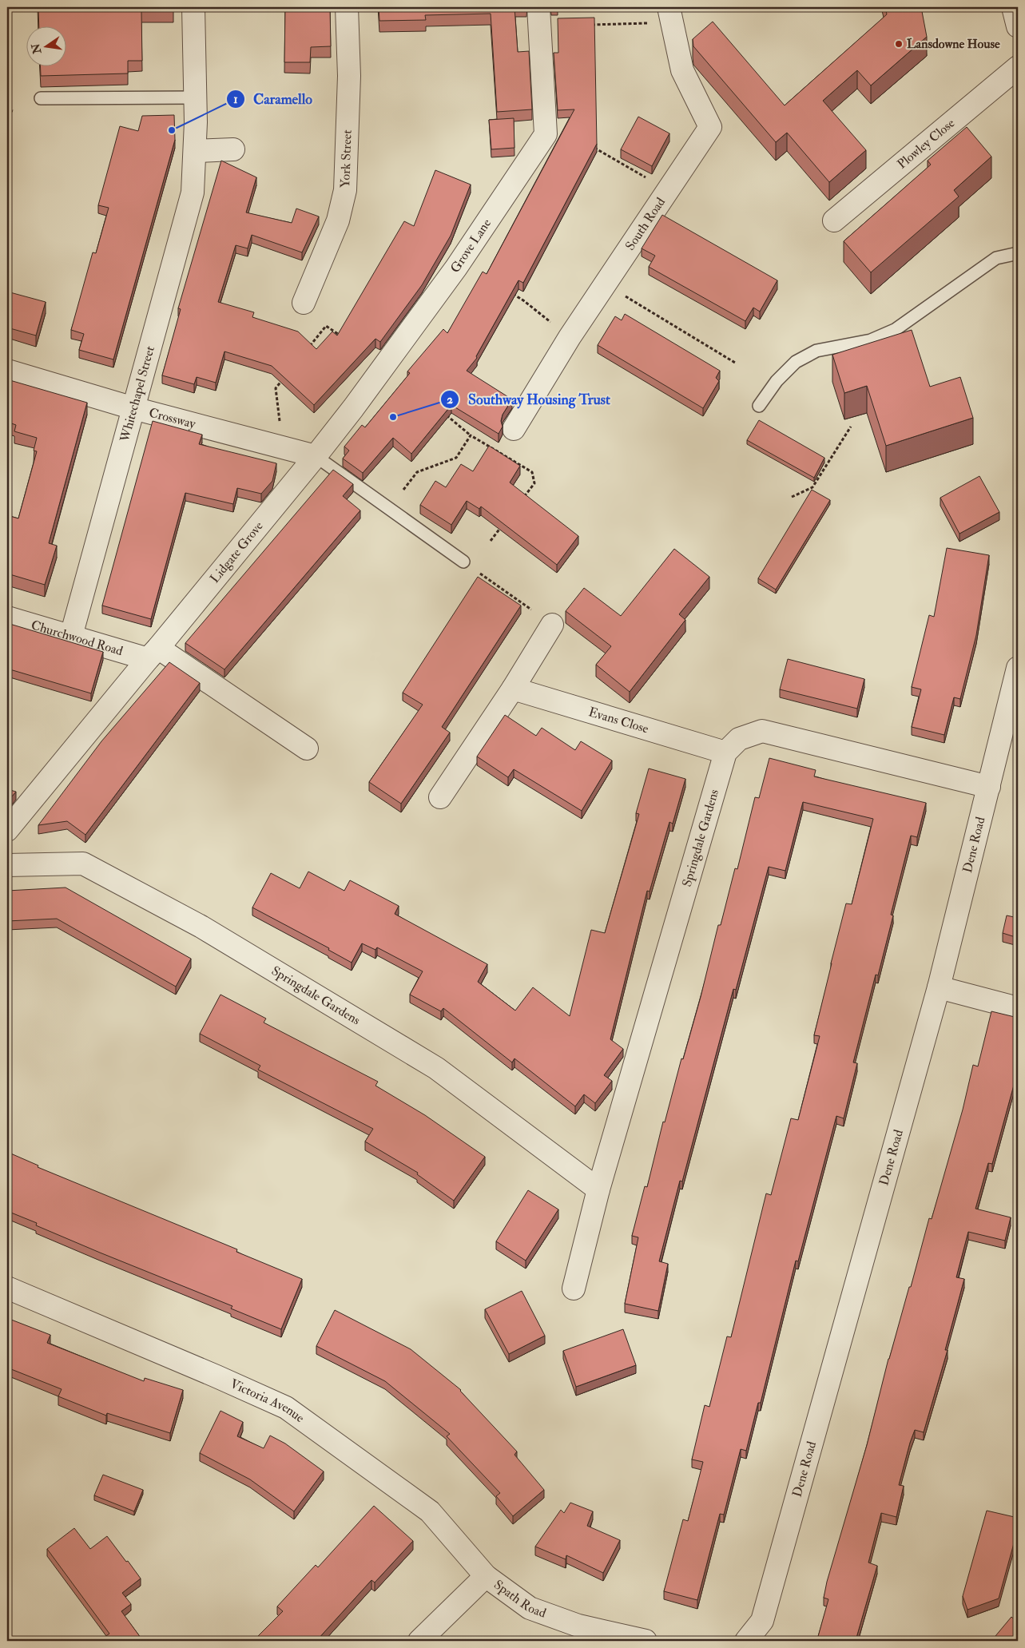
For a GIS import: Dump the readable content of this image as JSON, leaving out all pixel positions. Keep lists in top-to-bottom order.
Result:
{
  "streets": {
    "street": [
      "Plowley Close",
      "York Street",
      "South Road",
      "Grove Lane",
      "Whitechapel Street",
      "Crossway",
      "Lidgate Grove",
      "Churchwood Road",
      "Evans Close",
      "Springdale Gardens",
      "Dene Road",
      "Victoria Avenue",
      "Spath Road"
    ]
  },
  "crossings": [
    ["Grove Lane", "Crossway"],
    ["Grove Lane", "Lidgate Grove"],
    ["Whitechapel Street", "Crossway"],
    ["Whitechapel Street", "Churchwood Road"],
    ["Crossway", "Lidgate Grove"],
    ["Lidgate Grove", "Churchwood Road"],
    ["Evans Close", "Springdale Gardens"],
    ["Springdale Gardens", "Dene Road"],
    ["Victoria Avenue", "Spath Road"]
  ],
  "places": ["Lansdowne House", "Caramello", "Southway Housing Trust"],
  "north": "left"
}
